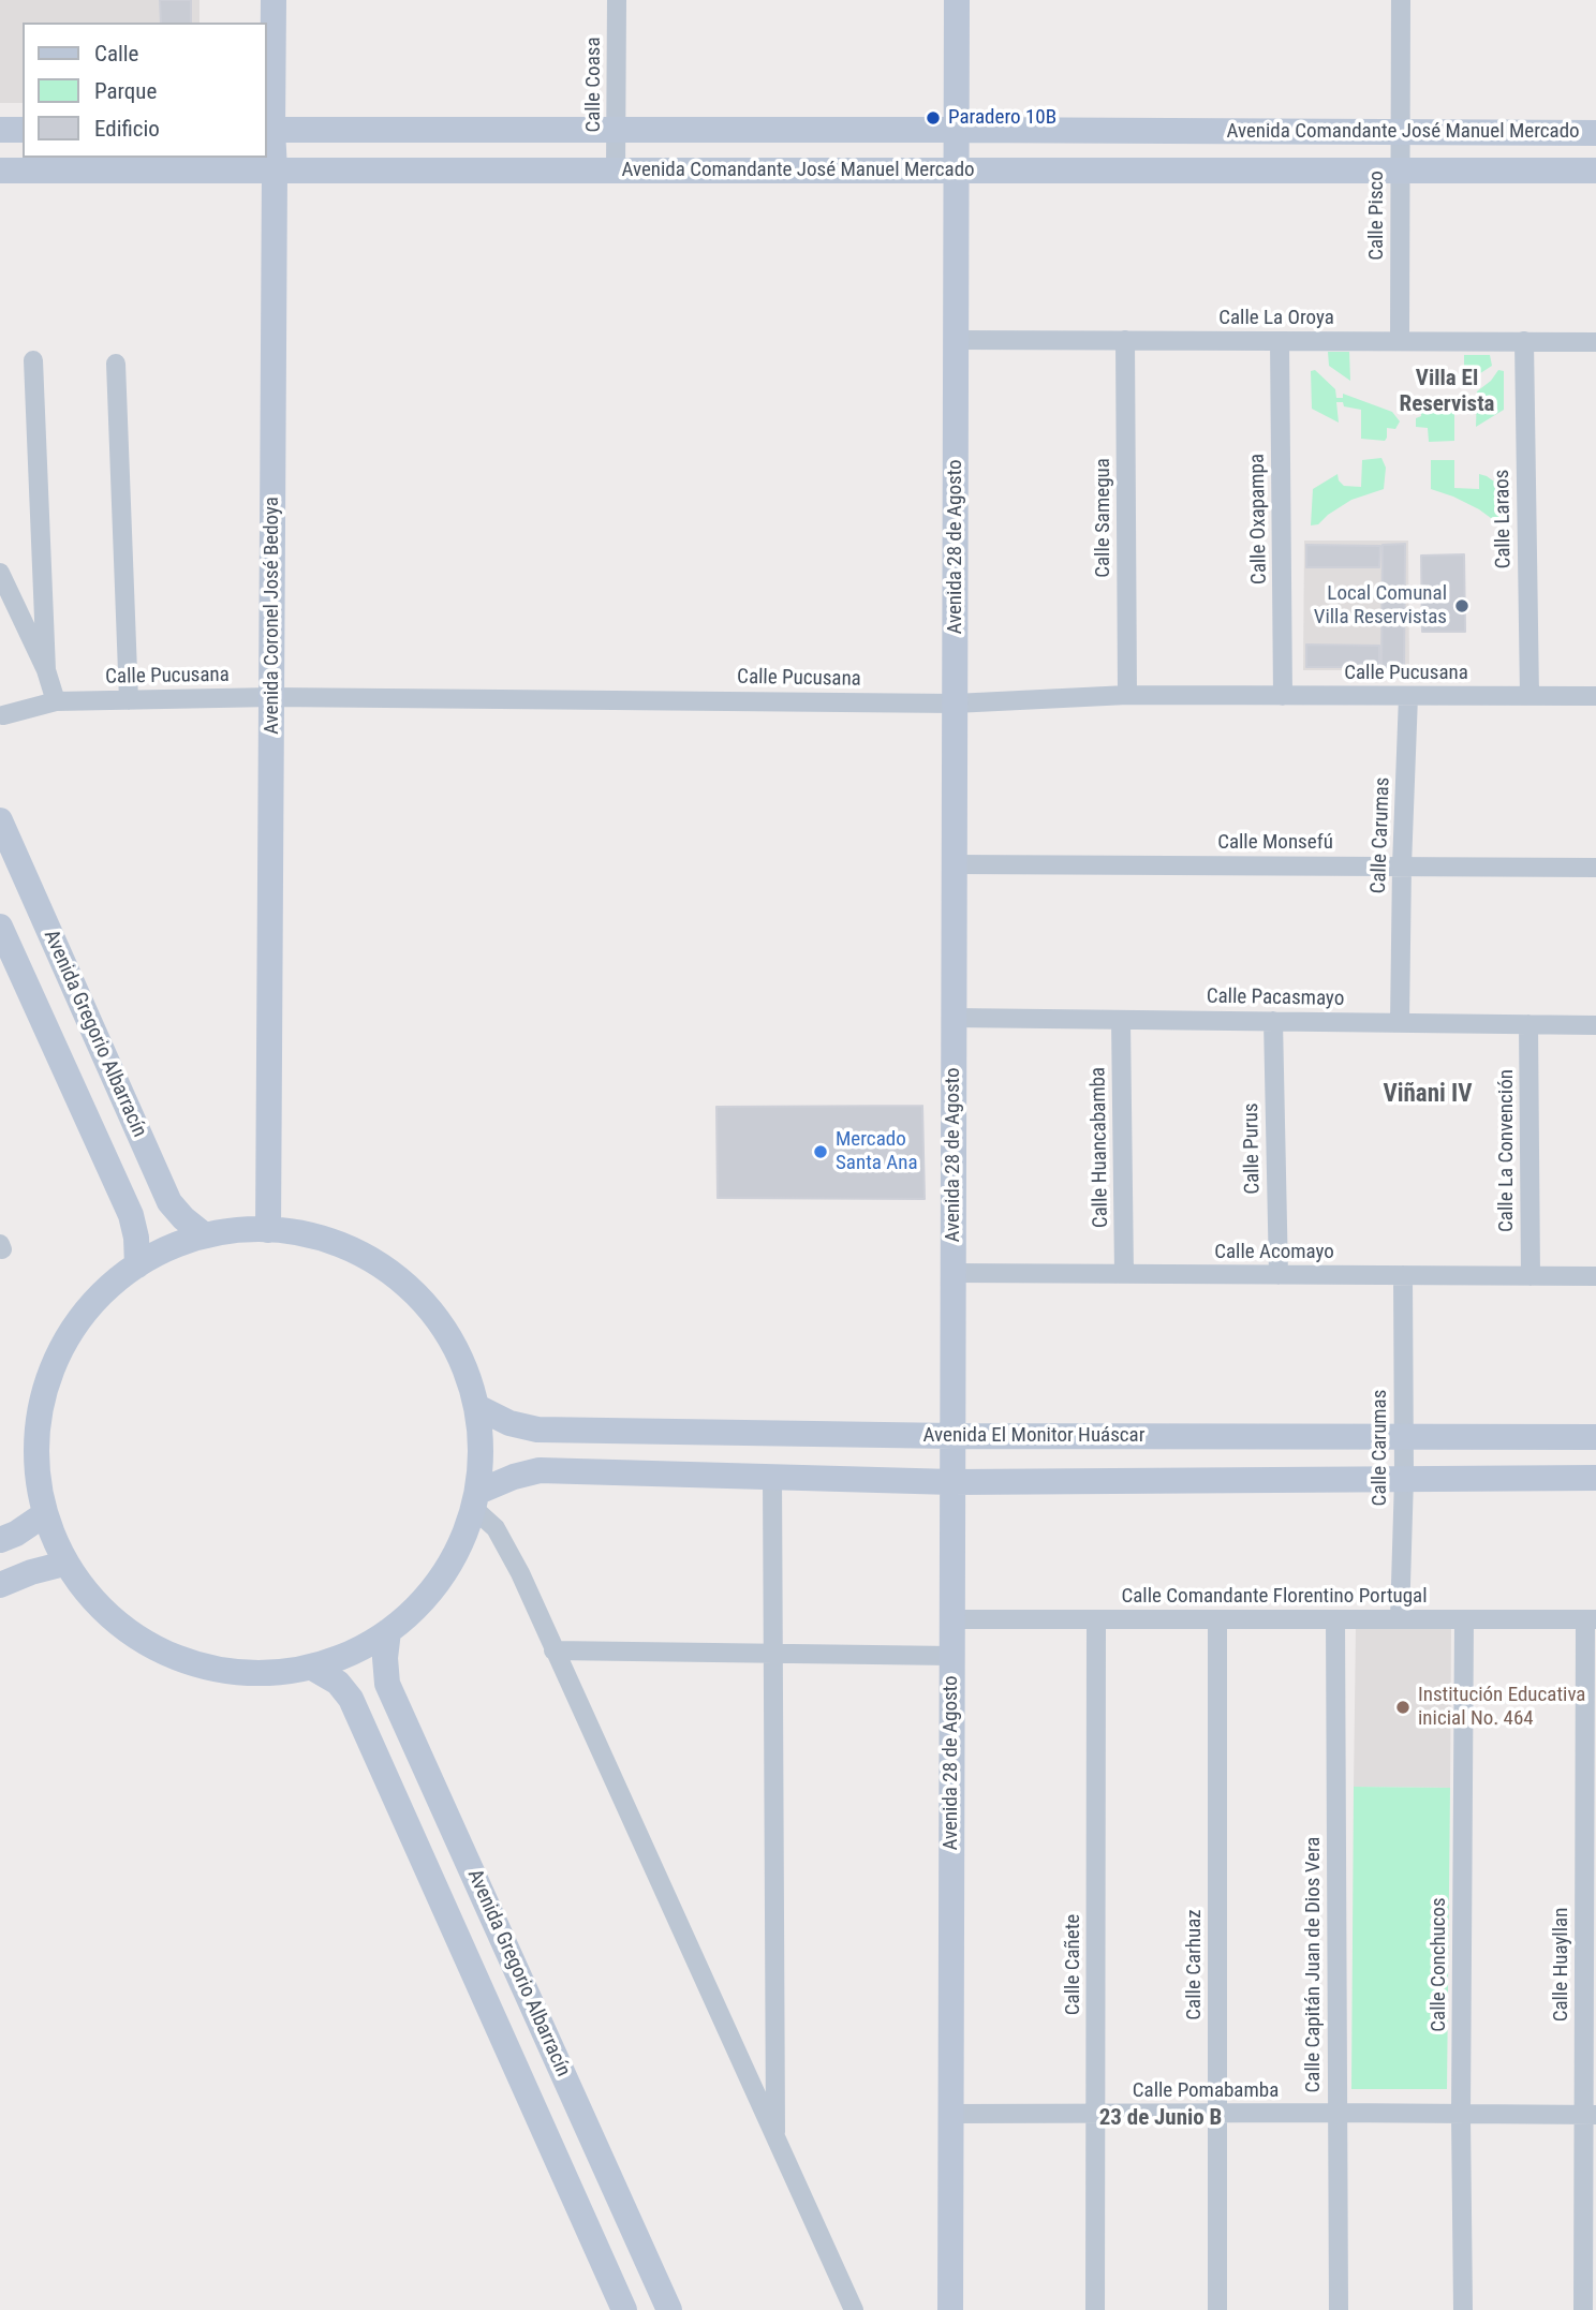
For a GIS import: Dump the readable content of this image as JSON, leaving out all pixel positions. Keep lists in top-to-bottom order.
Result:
{
  "streets": {
    "street": [
      "Calle Coasa",
      "Avenida Comandante José Manuel Mercado",
      "Calle Pisco",
      "Calle La Oroya",
      "Calle Samegua",
      "Calle Oxapampa",
      "Calle Laraos",
      "Avenida 28 de Agosto",
      "Avenida Coronel José Bedoya",
      "Calle Pucusana",
      "Calle Carumas",
      "Calle Monsefú",
      "Calle Pacasmayo",
      "Avenida Gregorio Albarracín",
      "Calle Huancabamba",
      "Calle Purus",
      "Calle La Convención",
      "Calle Acomayo",
      "Avenida El Monitor Huáscar",
      "Calle Comandante Florentino Portugal",
      "Calle Cañete",
      "Calle Carhuaz",
      "Calle Capitán Juan de Dios Vera",
      "Calle Conchucos",
      "Calle Huayllan",
      "Calle Pomabamba"
    ]
  },
  "crossings": [
    ["Calle Coasa", "Avenida Comandante José Manuel Mercado"],
    ["Avenida Comandante José Manuel Mercado", "Calle Pisco"],
    ["Avenida Comandante José Manuel Mercado", "Avenida 28 de Agosto"],
    ["Avenida Comandante José Manuel Mercado", "Avenida Coronel José Bedoya"],
    ["Calle Pisco", "Calle La Oroya"],
    ["Calle La Oroya", "Calle Samegua"],
    ["Calle La Oroya", "Calle Oxapampa"],
    ["Calle La Oroya", "Calle Laraos"],
    ["Calle La Oroya", "Avenida 28 de Agosto"],
    ["Calle Samegua", "Calle Pucusana"],
    ["Calle Oxapampa", "Calle Pucusana"],
    ["Calle Laraos", "Calle Pucusana"],
    ["Avenida 28 de Agosto", "Calle Pucusana"],
    ["Avenida 28 de Agosto", "Calle Monsefú"],
    ["Avenida 28 de Agosto", "Calle Pacasmayo"],
    ["Avenida 28 de Agosto", "Calle Acomayo"],
    ["Avenida 28 de Agosto", "Avenida El Monitor Huáscar"],
    ["Avenida 28 de Agosto", "Calle Comandante Florentino Portugal"],
    ["Avenida 28 de Agosto", "Calle Pomabamba"],
    ["Avenida Coronel José Bedoya", "Calle Pucusana"],
    ["Calle Pucusana", "Calle Carumas"],
    ["Calle Carumas", "Calle Monsefú"],
    ["Calle Carumas", "Calle Pacasmayo"],
    ["Calle Carumas", "Calle Acomayo"],
    ["Calle Carumas", "Avenida El Monitor Huáscar"],
    ["Calle Carumas", "Calle Comandante Florentino Portugal"],
    ["Calle Pacasmayo", "Calle Huancabamba"],
    ["Calle Pacasmayo", "Calle Purus"],
    ["Calle Pacasmayo", "Calle La Convención"],
    ["Calle Huancabamba", "Calle Acomayo"],
    ["Calle Purus", "Calle Acomayo"],
    ["Calle La Convención", "Calle Acomayo"],
    ["Calle Comandante Florentino Portugal", "Calle Cañete"],
    ["Calle Comandante Florentino Portugal", "Calle Carhuaz"],
    ["Calle Comandante Florentino Portugal", "Calle Capitán Juan de Dios Vera"],
    ["Calle Comandante Florentino Portugal", "Calle Conchucos"],
    ["Calle Comandante Florentino Portugal", "Calle Huayllan"],
    ["Calle Cañete", "Calle Pomabamba"],
    ["Calle Carhuaz", "Calle Pomabamba"],
    ["Calle Capitán Juan de Dios Vera", "Calle Pomabamba"],
    ["Calle Conchucos", "Calle Pomabamba"],
    ["Calle Huayllan", "Calle Pomabamba"]
  ],
  "districts": ["Villa El Reservista", "Viñani IV", "23 de Junio B"],
  "places": [
    "Paradero 10B",
    "Local Comunal Villa Reservistas",
    "Mercado Santa Ana",
    "Institución Educativa inicial No. 464"
  ],
  "legend": ["Calle", "Parque", "Edificio"]
}
